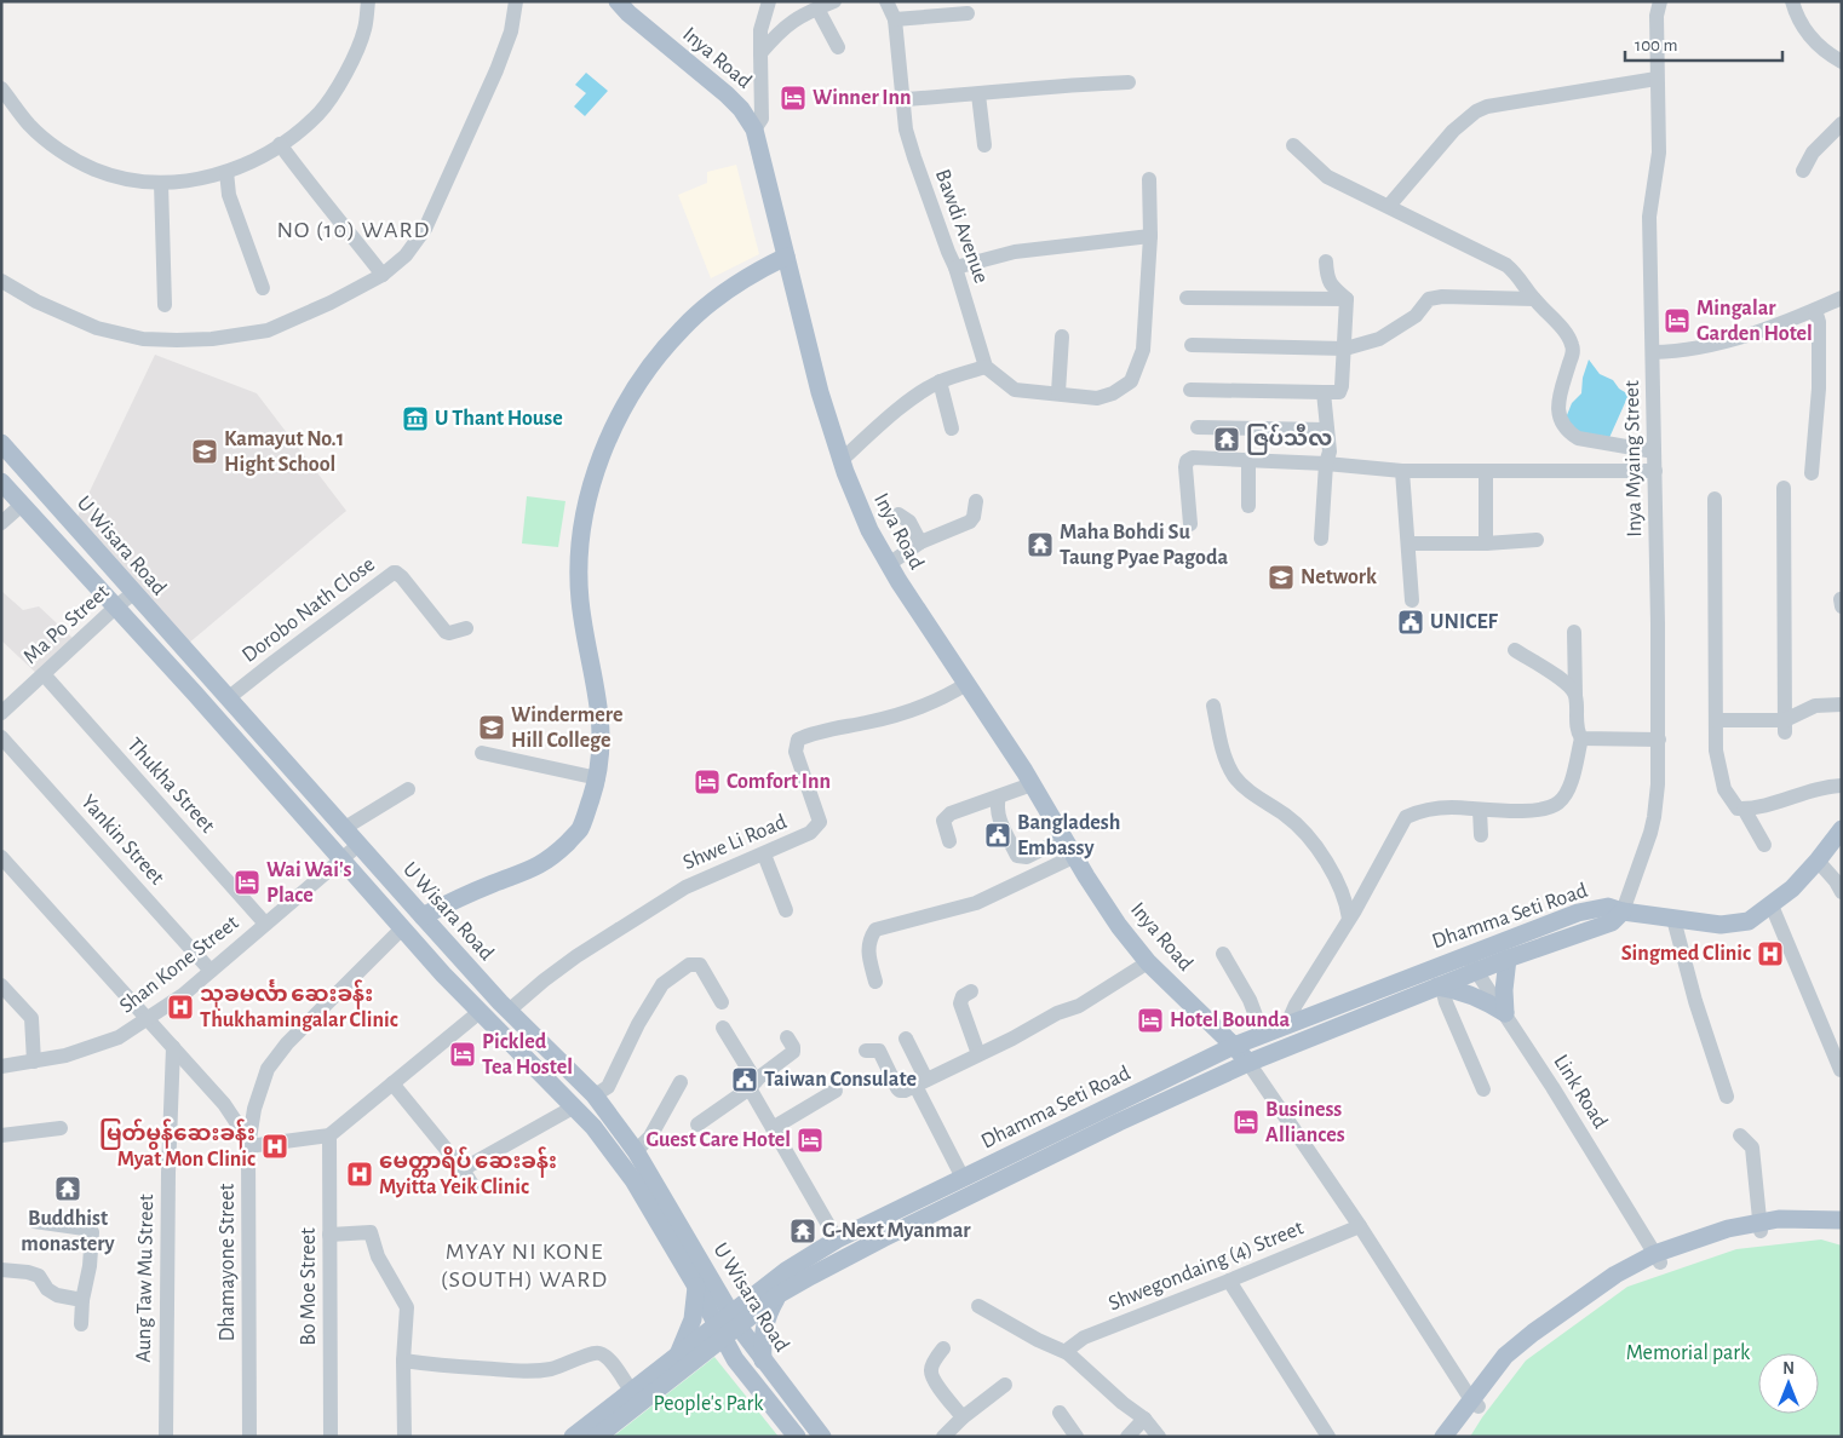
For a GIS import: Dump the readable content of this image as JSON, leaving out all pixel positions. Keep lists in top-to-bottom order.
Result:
{
  "streets": {
    "main road": ["Inya Road", "U Wisara Road", "Dhamma Seti Road"],
    "street": [
      "Bawdi Avenue",
      "Inya Myaing Street",
      "Dorobo Nath Close",
      "Ma Po Street",
      "Thukha Street",
      "Yankin Street",
      "Shwe Li Road",
      "Shan Kone Street",
      "Link Road",
      "Dhamayone Street",
      "Shwegondaing (4) Street",
      "Aung Taw Mu Street",
      "Bo Moe Street"
    ]
  },
  "crossings": [
    ["Inya Road", "Shwe Li Road"],
    ["Inya Road", "Dhamma Seti Road"],
    ["Inya Myaing Street", "Dhamma Seti Road"],
    ["U Wisara Road", "Dorobo Nath Close"],
    ["U Wisara Road", "Ma Po Street"],
    ["U Wisara Road", "Shwe Li Road"],
    ["U Wisara Road", "Dhamma Seti Road"],
    ["U Wisara Road", "Shan Kone Street"],
    ["U Wisara Road", "Dhamayone Street"],
    ["Ma Po Street", "Thukha Street"],
    ["Thukha Street", "Shan Kone Street"],
    ["Yankin Street", "Shan Kone Street"],
    ["Dhamma Seti Road", "Link Road"]
  ],
  "districts": ["NO (10) WARD", "MYAY NI KONE (SOUTH) WARD"],
  "parks": ["Memorial park", "People's Park"],
  "places": {
    "hotel": [
      "Winner Inn",
      "Mingalar Garden Hotel",
      "Comfort Inn",
      "Wai Wai's Place",
      "Hotel Bounda",
      "Pickled Tea Hostel",
      "Business Alliances",
      "Guest Care Hotel"
    ],
    "museum": ["U Thant House"],
    "temple": [
      "ဇြပ်သီလ",
      "Maha Bohdi Su Taung Pyae Pagoda",
      "Buddhist monastery",
      "G-Next Myanmar"
    ],
    "school or university": ["Kamayut No.1 Hight School", "Network", "Windermere Hill College"],
    "public building": ["UNICEF", "Bangladesh Embassy", "Taiwan Consulate"],
    "hospital": [
      "Singmed Clinic",
      "သုခမင်္လာ ဆေးခန်း Thukhamingalar Clinic",
      "မြတ်မွန်ဆေးခန်း Myat Mon Clinic",
      "မေတ္တာရိပ် ဆေးခန်း Myitta Yeik Clinic"
    ]
  },
  "scale_bar": "100 m",
  "north": "top"
}
